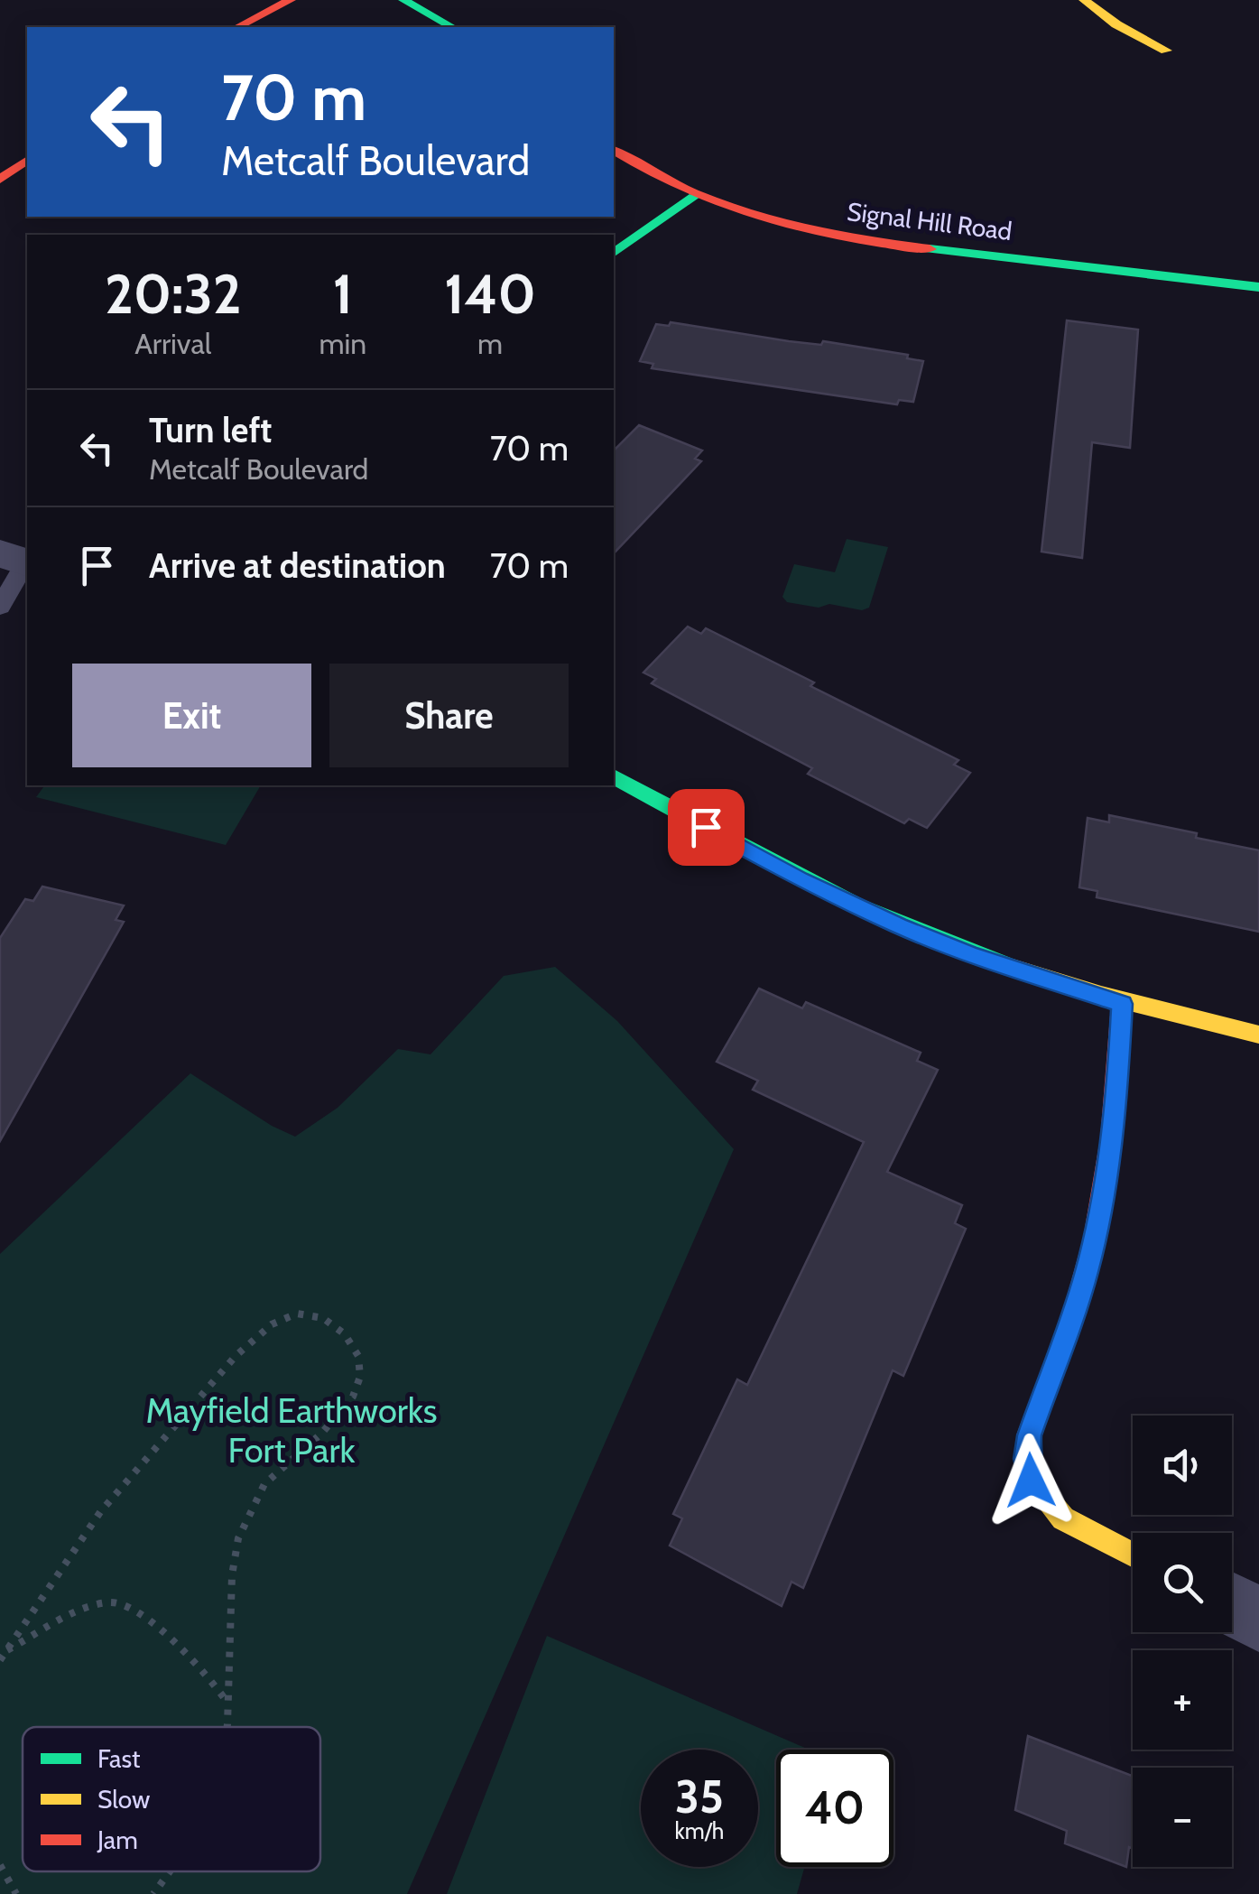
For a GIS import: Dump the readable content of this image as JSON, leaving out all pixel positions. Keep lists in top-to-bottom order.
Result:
{
  "streets": {
    "street": ["Signal Hill Road"]
  },
  "parks": ["Mayfield Earthworks Fort Park"],
  "legend": ["Fast", "Slow", "Jam"],
  "page": {
    "turn": ["70 m", "Metcalf Boulevard"],
    "eta": [
      "20:32",
      "Arrival",
      "1",
      "min",
      "140",
      "m"
    ],
    "list": [
      {
        "name": "Turn left",
        "note": "Metcalf Boulevard",
        "value": "70 m"
      },
      {
        "name": "Arrive at destination",
        "value": "70 m"
      }
    ],
    "buttons": ["Exit", "Share"],
    "map_buttons": ["+", "−"],
    "speed": "35 km/h",
    "limit": "40"
  }
}
